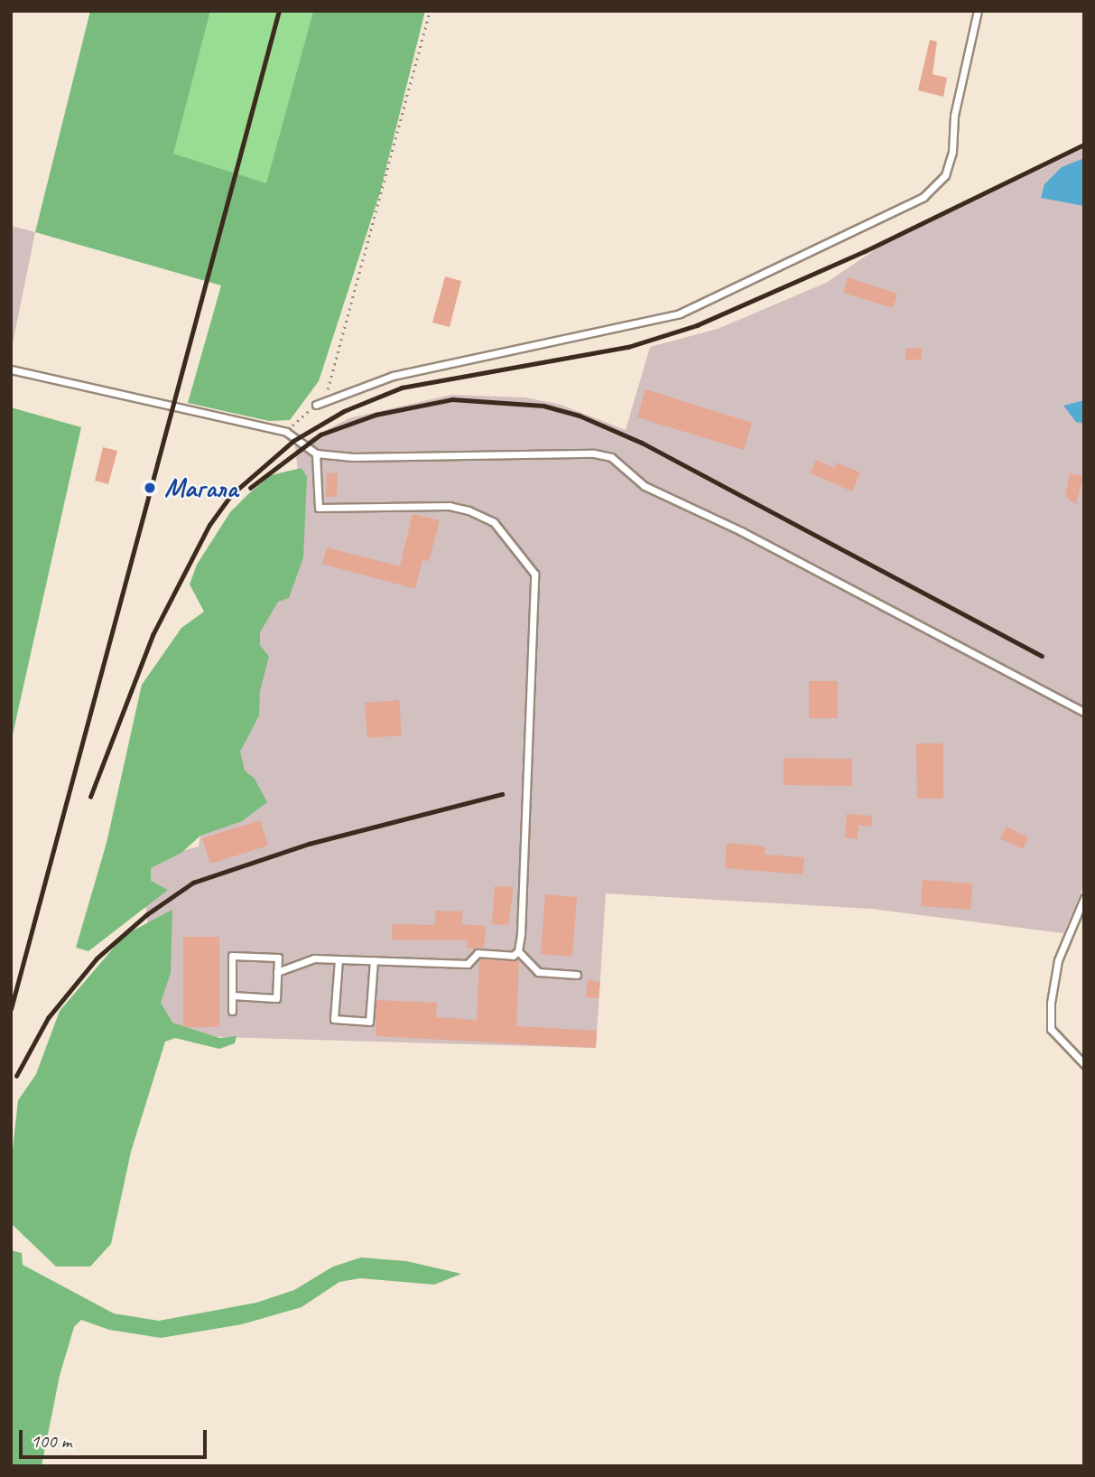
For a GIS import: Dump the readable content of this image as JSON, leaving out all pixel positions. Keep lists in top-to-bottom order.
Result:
{
  "places": ["Магала"],
  "scale_bar": "100 m"
}
